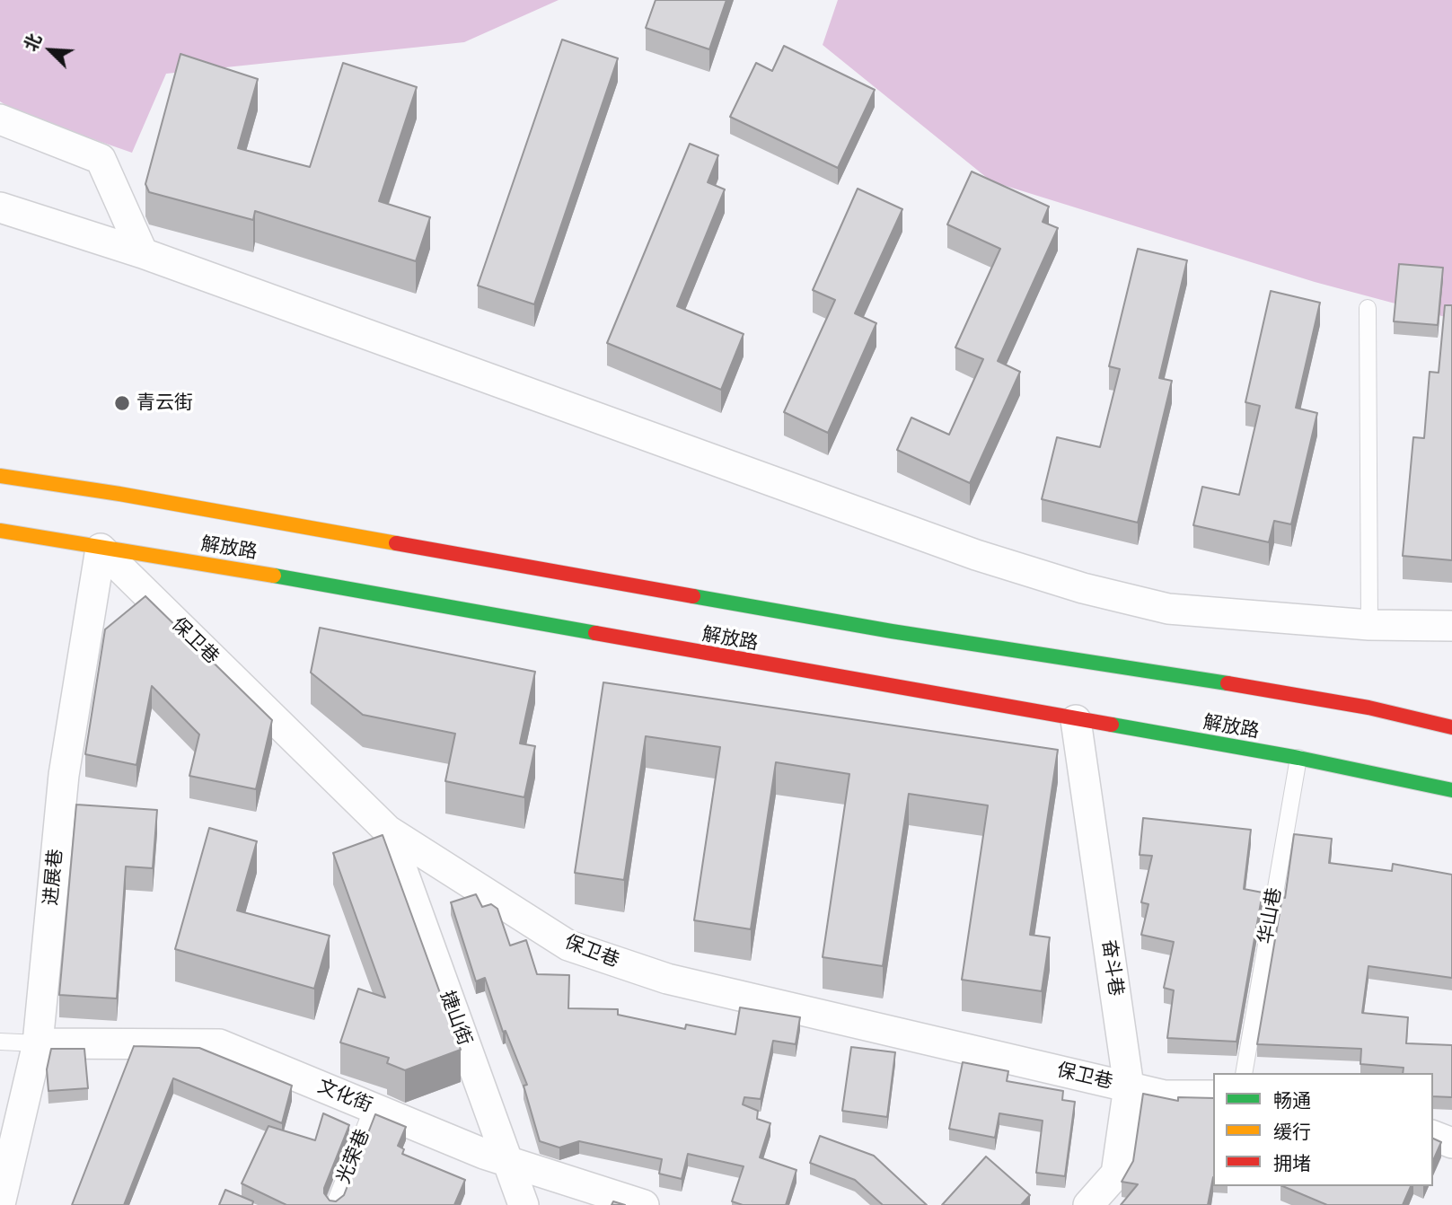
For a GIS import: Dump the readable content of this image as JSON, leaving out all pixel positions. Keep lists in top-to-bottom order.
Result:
{
  "streets": {
    "main road": ["解放路"],
    "street": [
      "保卫巷",
      "进展巷",
      "奋斗巷",
      "捷山街",
      "文化街"
    ],
    "lane": ["华山巷", "光荣巷"]
  },
  "crossings": [
    ["解放路", "保卫巷"],
    ["解放路", "进展巷"],
    ["解放路", "华山巷"],
    ["解放路", "奋斗巷"],
    ["保卫巷", "进展巷"],
    ["保卫巷", "奋斗巷"],
    ["保卫巷", "捷山街"],
    ["进展巷", "文化街"],
    ["捷山街", "文化街"],
    ["文化街", "光荣巷"]
  ],
  "places": ["青云街"],
  "legend": ["畅通", "缓行", "拥堵"],
  "north": "top left"
}
